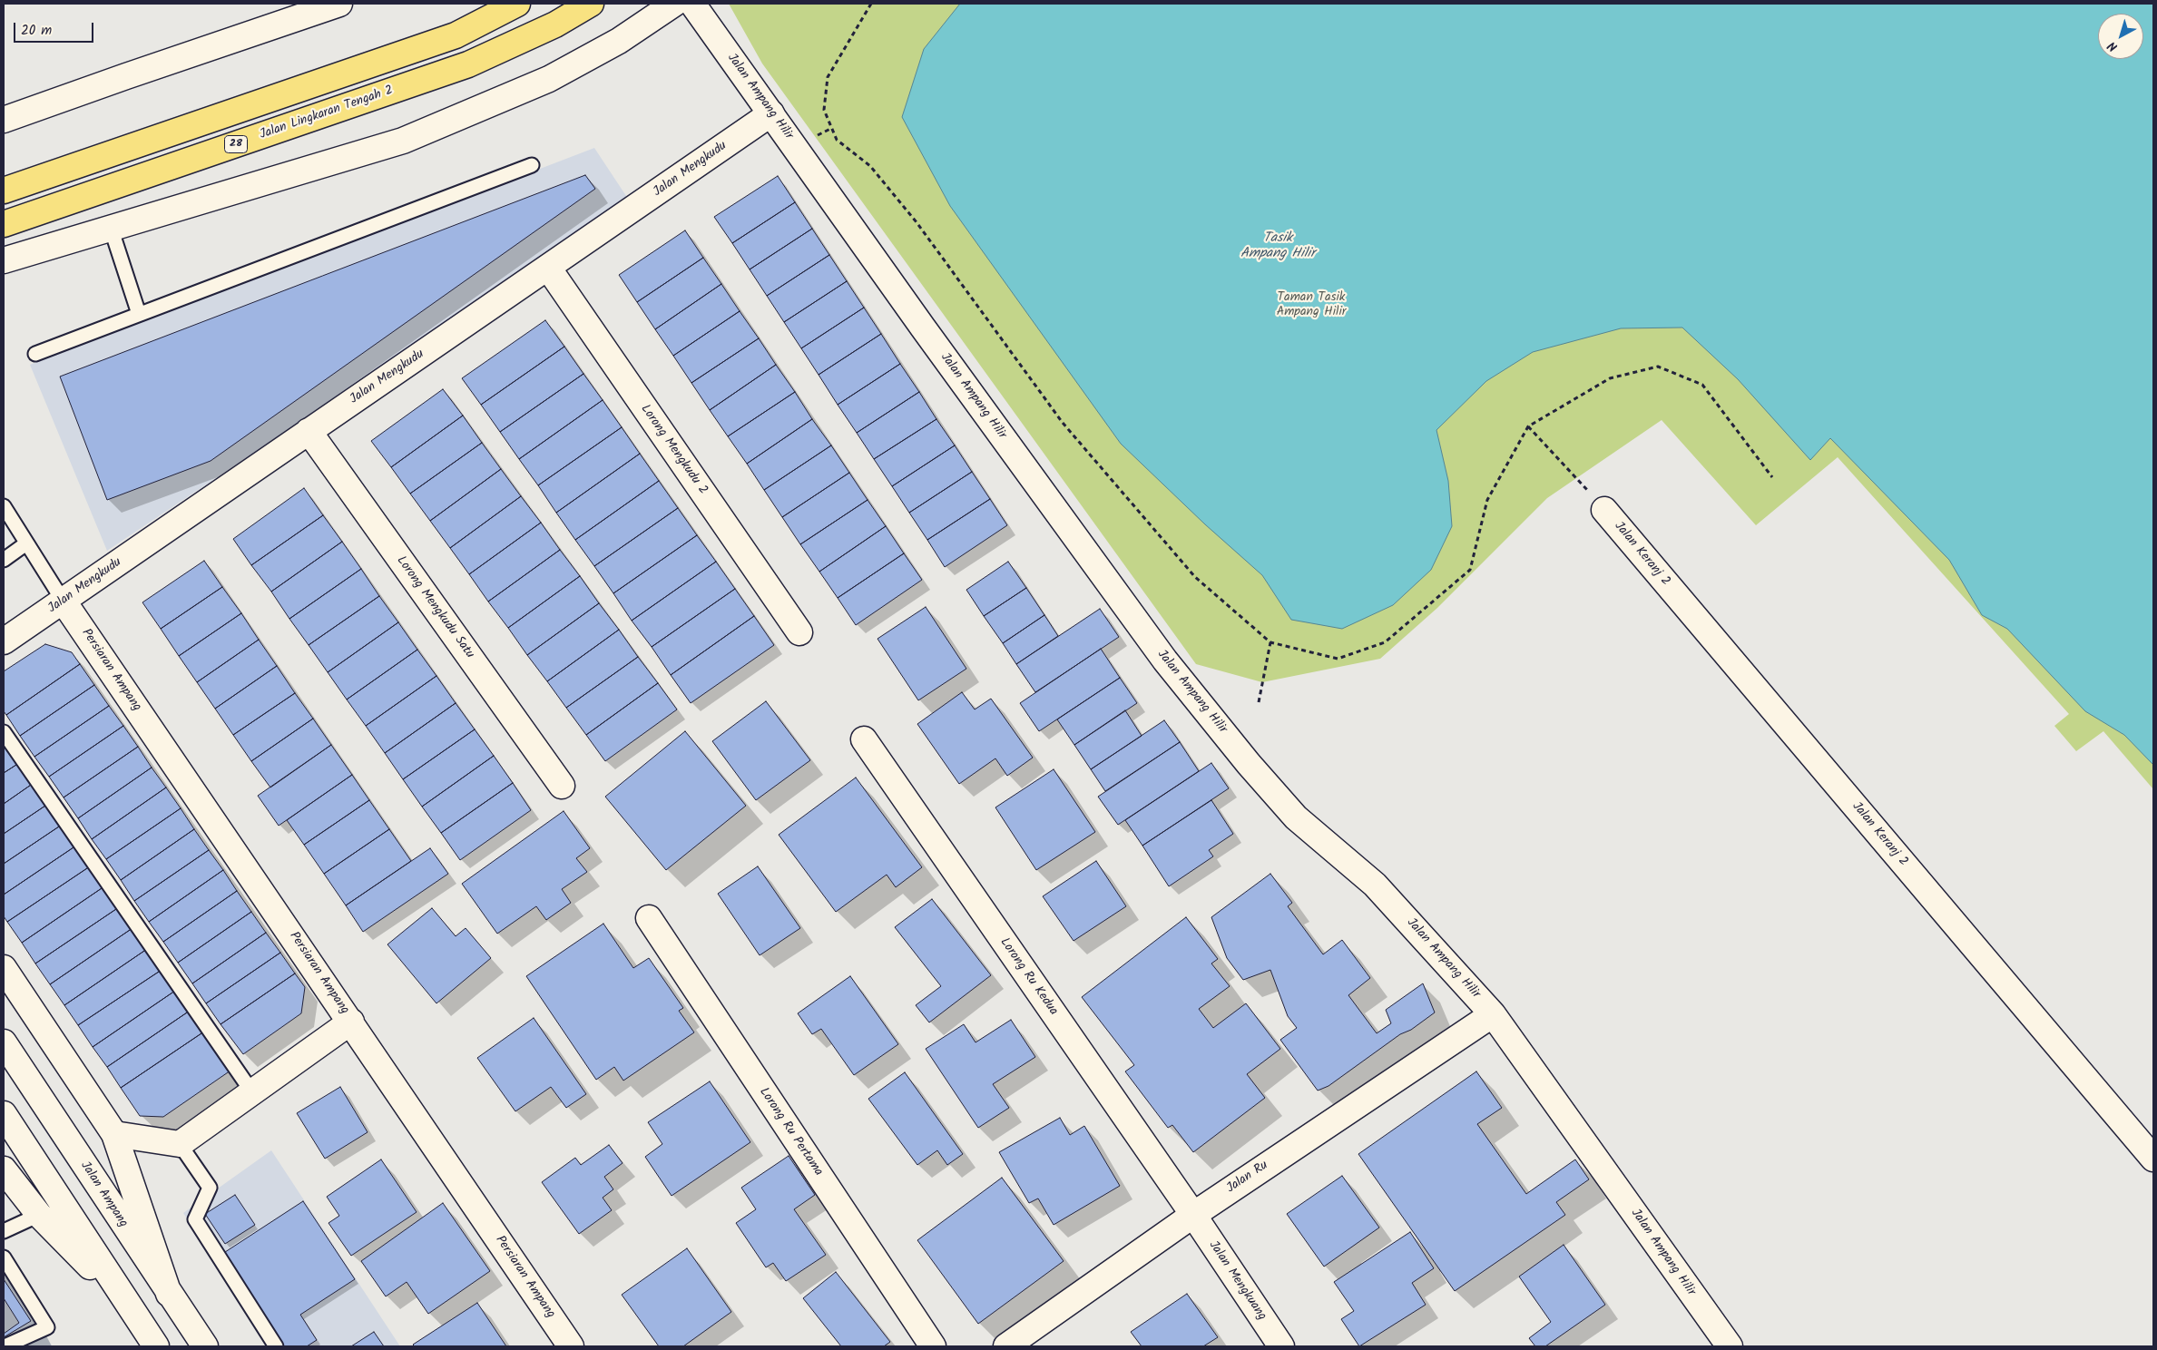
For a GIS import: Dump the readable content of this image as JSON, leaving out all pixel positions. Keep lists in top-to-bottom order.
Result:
{
  "streets": {
    "highway": ["Jalan Lingkaran Tengah 2", "28"],
    "street": [
      "Jalan Ampang Hilir",
      "Jalan Mengkudu",
      "Lorong Mengkudu 2",
      "Jalan Keranj 2",
      "Lorong Mengkudu Satu",
      "Persiaran Ampang",
      "Lorong Ru Kedua",
      "Lorong Ru Pertama",
      "Jalan Ru",
      "Jalan Ampang",
      "Jalan Mengkuang"
    ]
  },
  "crossings": [
    ["Jalan Ampang Hilir", "Jalan Mengkudu"],
    ["Jalan Ampang Hilir", "Jalan Ru"],
    ["Jalan Mengkudu", "Lorong Mengkudu 2"],
    ["Jalan Mengkudu", "Lorong Mengkudu Satu"],
    ["Jalan Mengkudu", "Persiaran Ampang"],
    ["Lorong Ru Kedua", "Jalan Ru"],
    ["Lorong Ru Kedua", "Jalan Mengkuang"],
    ["Jalan Ru", "Jalan Mengkuang"]
  ],
  "water": ["Tasik Ampang Hilir"],
  "parks": ["Taman Tasik Ampang Hilir"],
  "scale_bar": "20 m",
  "north": "bottom left"
}
